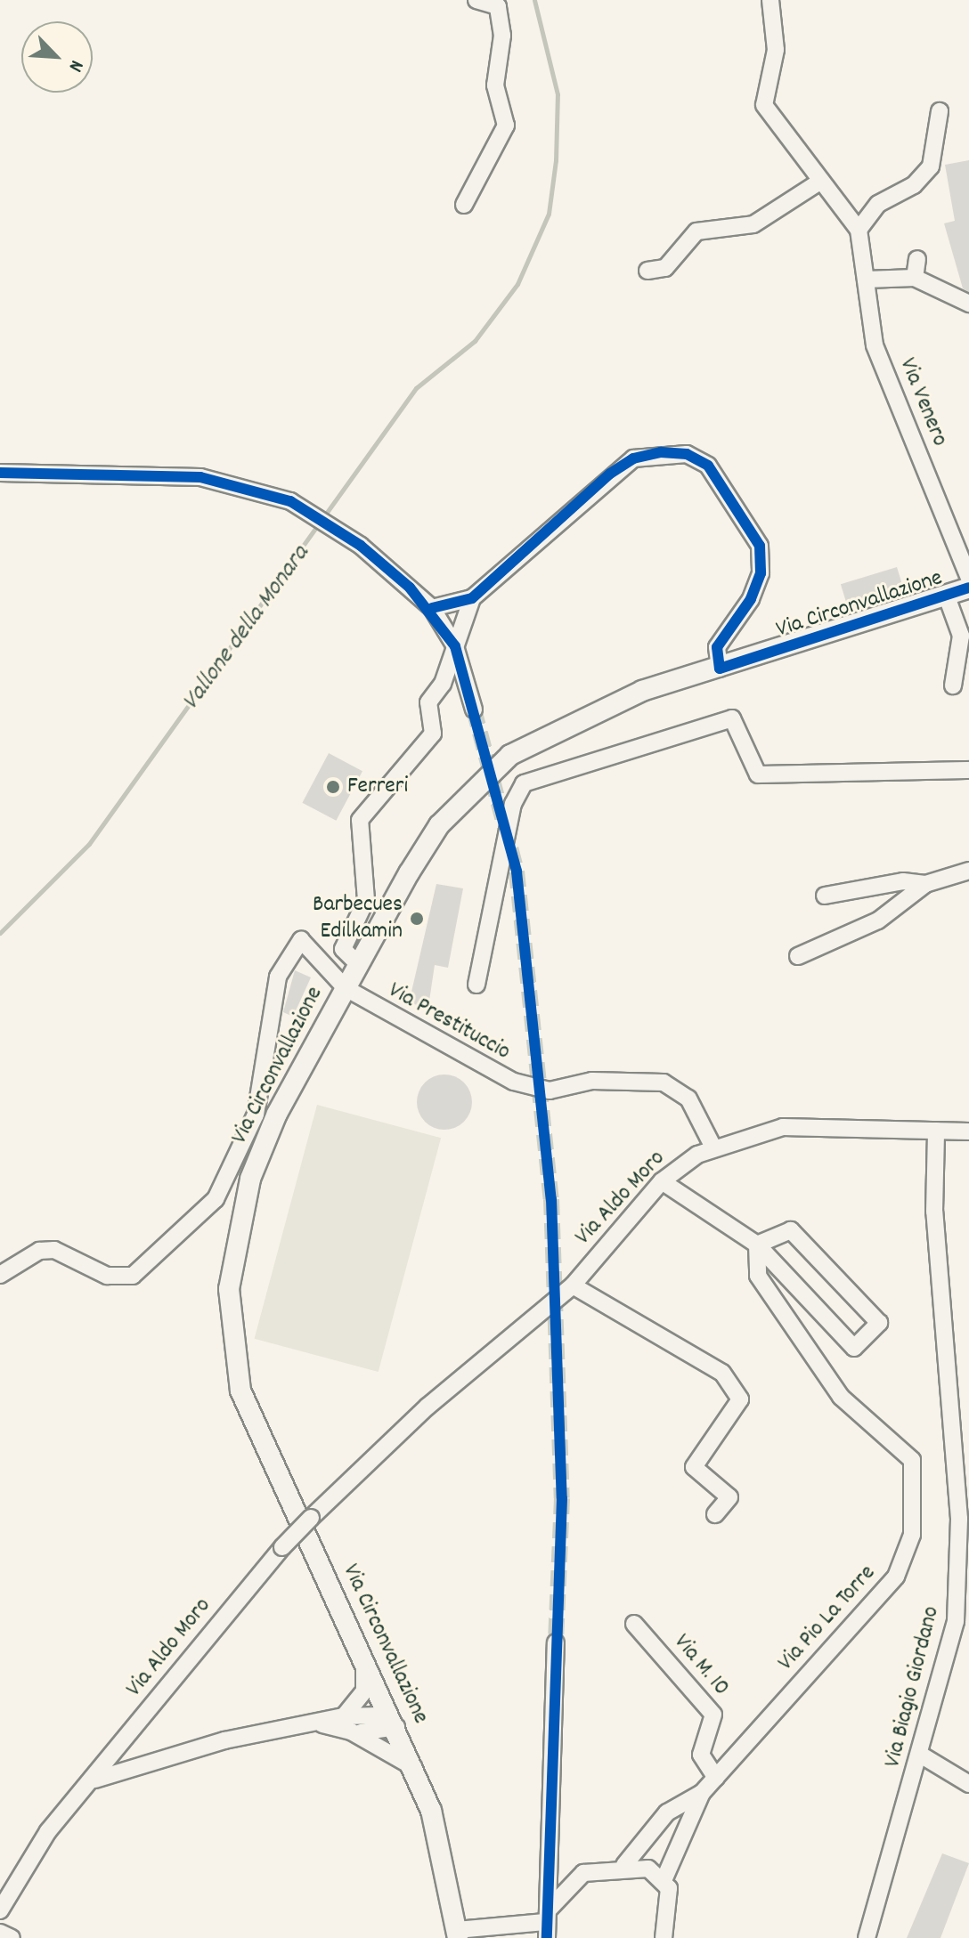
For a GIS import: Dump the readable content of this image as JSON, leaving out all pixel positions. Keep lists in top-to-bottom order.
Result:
{
  "streets": {
    "main road": ["Via Circonvallazione"],
    "street": [
      "Via Venero",
      "Via Prestituccio",
      "Via Aldo Moro",
      "Via Pio La Torre",
      "Via M. 10",
      "Via Biagio Giordano"
    ]
  },
  "crossings": [
    ["Via Circonvallazione", "Via Prestituccio"],
    ["Via Prestituccio", "Via Aldo Moro"],
    ["Via Aldo Moro", "Via Biagio Giordano"],
    ["Via Pio La Torre", "Via M. 10"]
  ],
  "water": ["Vallone della Monara"],
  "places": ["Ferreri", "Barbecues Edilkamin"],
  "north": "bottom right"
}
